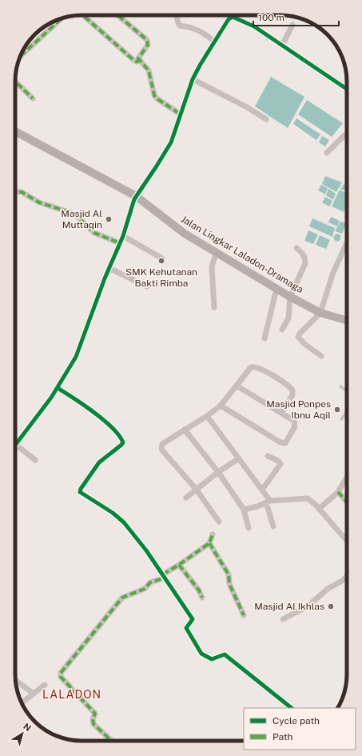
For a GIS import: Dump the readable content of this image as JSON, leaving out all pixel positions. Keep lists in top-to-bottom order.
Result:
{
  "streets": {
    "main road": ["Jalan Lingkar Laladon-Dramaga"]
  },
  "districts": ["LALADON"],
  "places": [
    "Masjid Al Muttaqin",
    "SMK Kehutanan Bakti Rimba",
    "Masjid Ponpes Ibnu Aqil",
    "Masjid Al Ikhlas"
  ],
  "legend": ["Cycle path", "Path"],
  "scale_bar": "100 m",
  "north": "top right"
}
